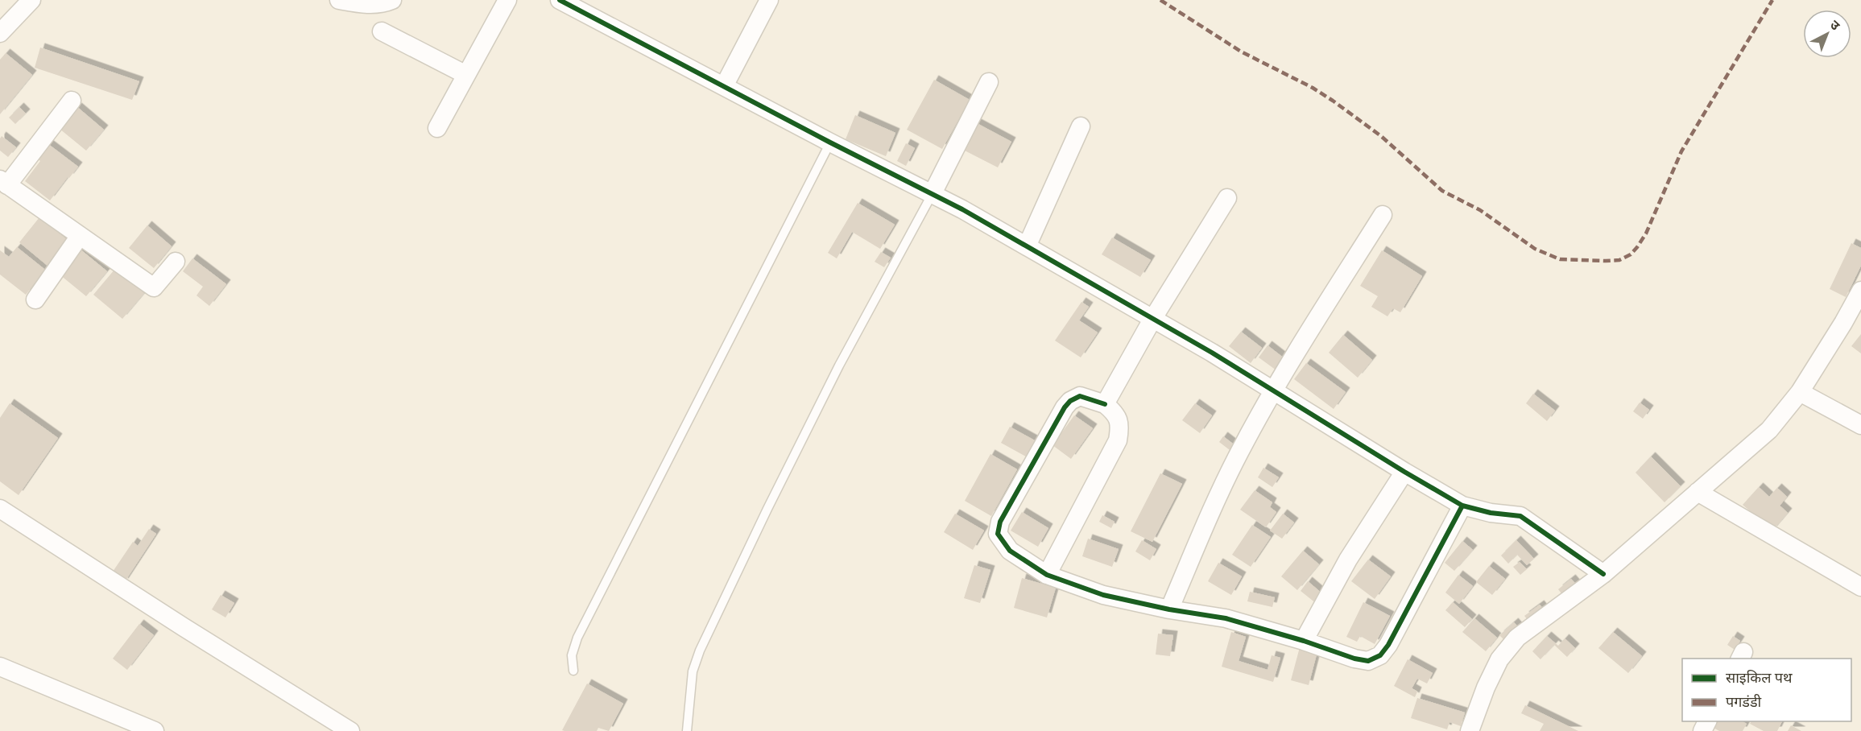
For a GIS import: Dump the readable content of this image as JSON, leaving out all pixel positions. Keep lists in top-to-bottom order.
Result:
{
  "legend": ["साइकिल पथ", "पगडंडी"],
  "north": "top right"
}
